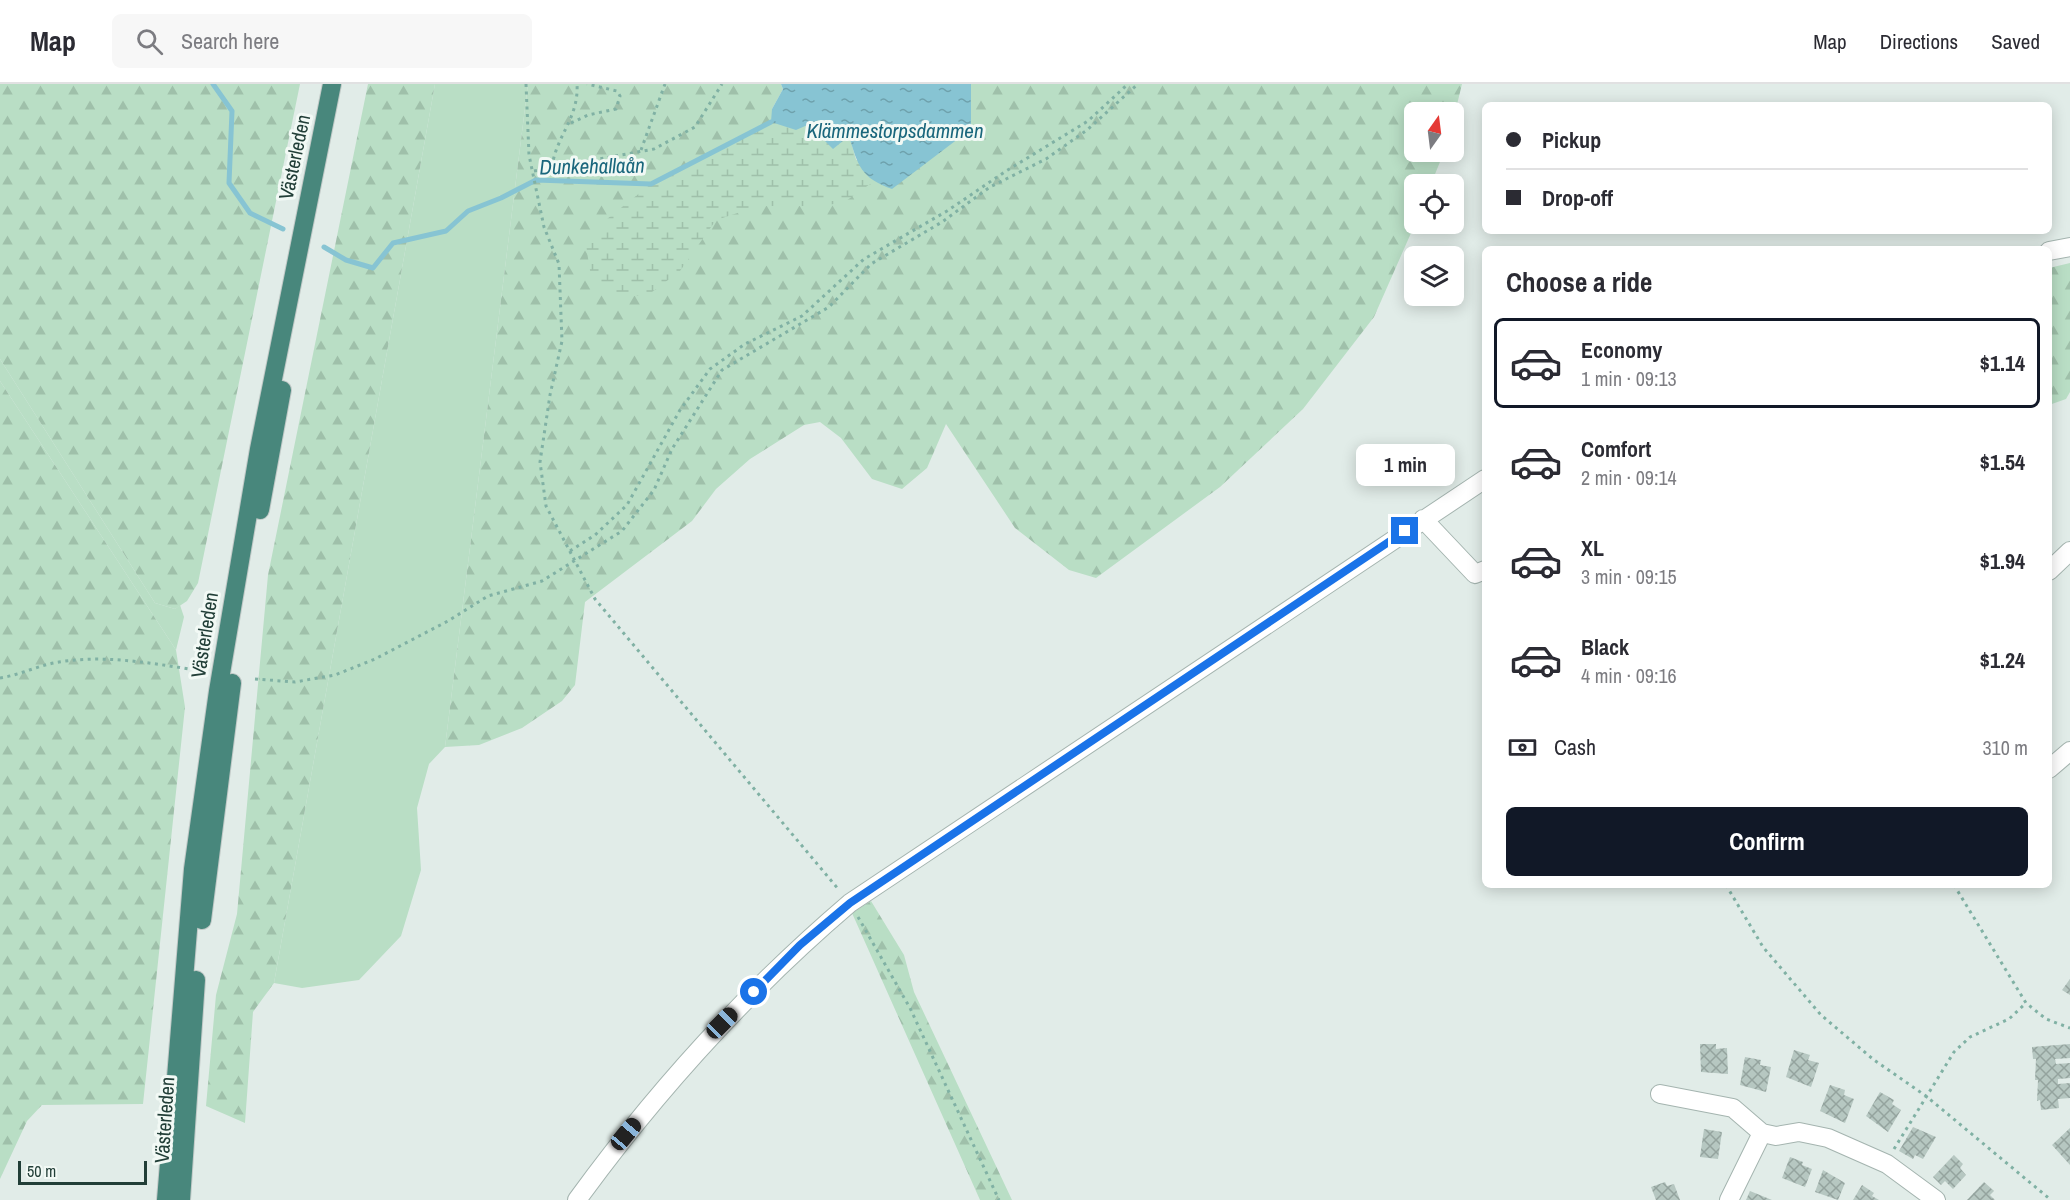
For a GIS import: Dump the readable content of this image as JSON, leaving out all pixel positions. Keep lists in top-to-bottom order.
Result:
{
  "streets": {
    "highway": ["Västerleden"]
  },
  "water": ["Klämmestorpsdammen", "Dunkehallaån"],
  "scale_bar": "50 m",
  "north": "top",
  "page": {
    "header": "Map",
    "search": "Search here",
    "nav": ["Map", "Directions", "Saved"],
    "banner": ["Pickup", "Drop-off"],
    "heading": "Choose a ride",
    "list": [
      {
        "name": "Economy",
        "note": "1 min · 09:13",
        "value": "$1.14"
      },
      {
        "name": "Comfort",
        "note": "2 min · 09:14",
        "value": "$1.54"
      },
      {
        "name": "XL",
        "note": "3 min · 09:15",
        "value": "$1.94"
      },
      {
        "name": "Black",
        "note": "4 min · 09:16",
        "value": "$1.24"
      }
    ],
    "bubble": "1 min",
    "pay": ["Cash", "310 m"],
    "buttons": "Confirm",
    "scale": "50 m"
  }
}
